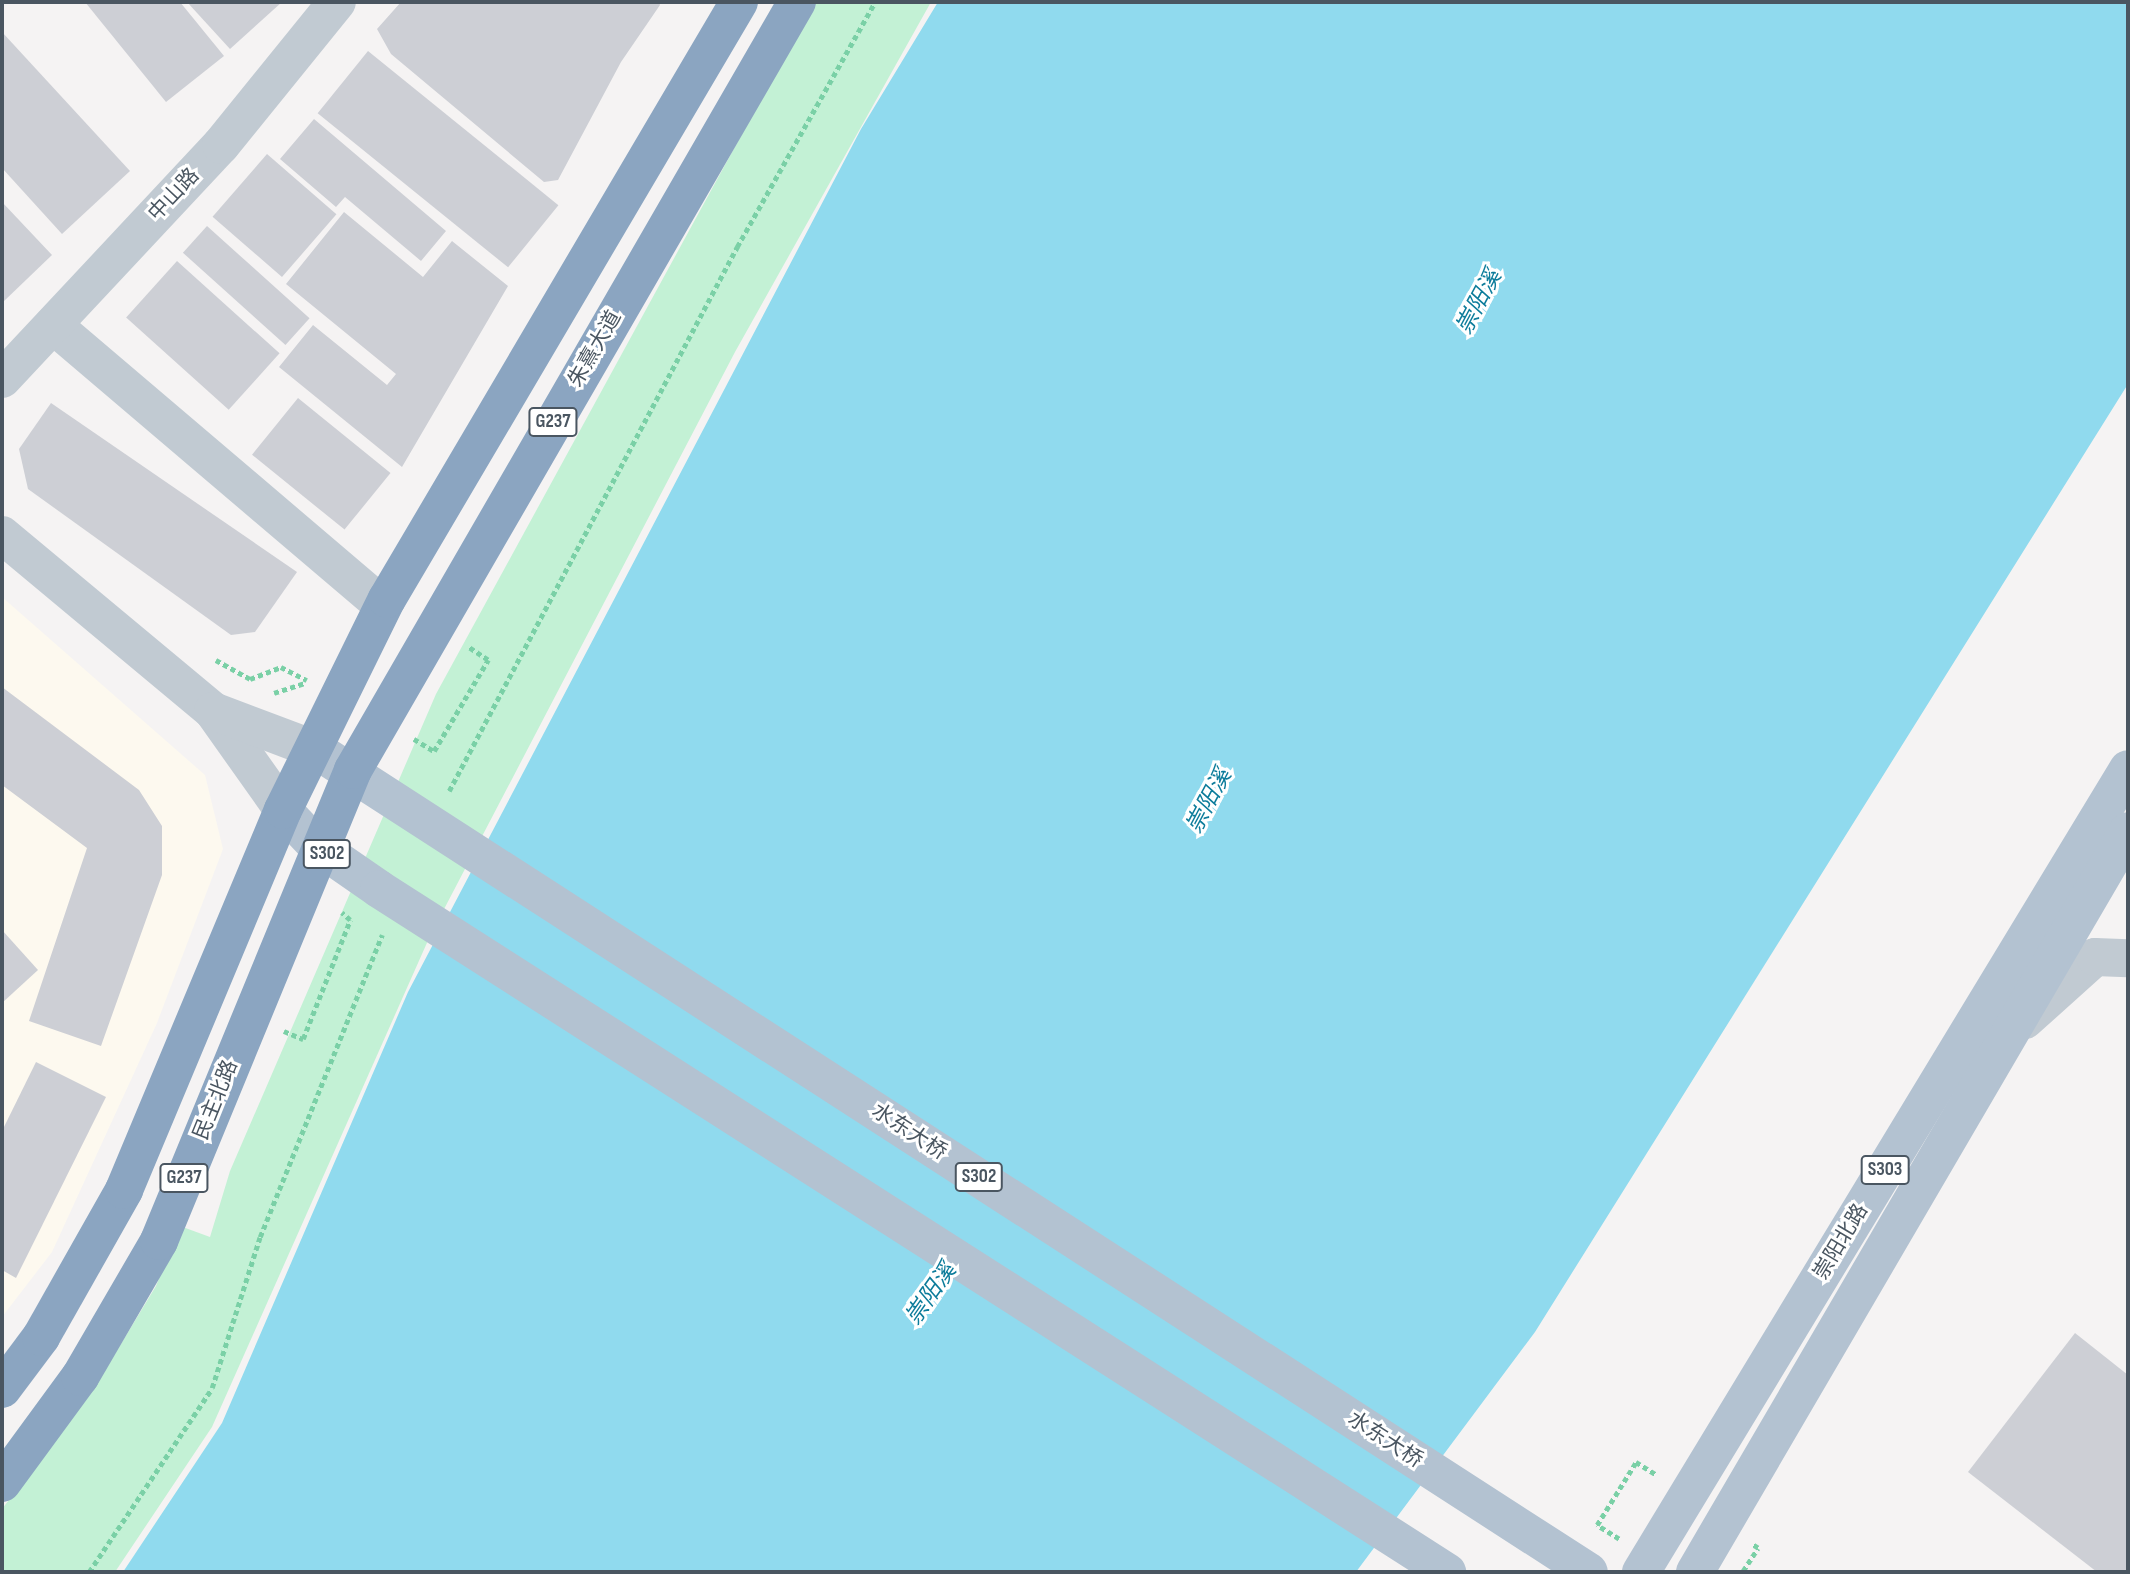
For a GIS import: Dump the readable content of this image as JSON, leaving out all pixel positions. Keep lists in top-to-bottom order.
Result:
{
  "streets": {
    "highway": ["朱熹大道", "G237", "民主北路"],
    "main road": [
      "S302",
      "水东大桥",
      "S303",
      "崇阳北路"
    ],
    "street": ["中山路"]
  },
  "crossings": [
    ["朱熹大道", "S302"],
    ["朱熹大道", "民主北路"],
    ["G237", "S302"],
    ["S302", "民主北路"],
    ["S302", "水东大桥"]
  ],
  "water": ["崇阳溪"]
}
